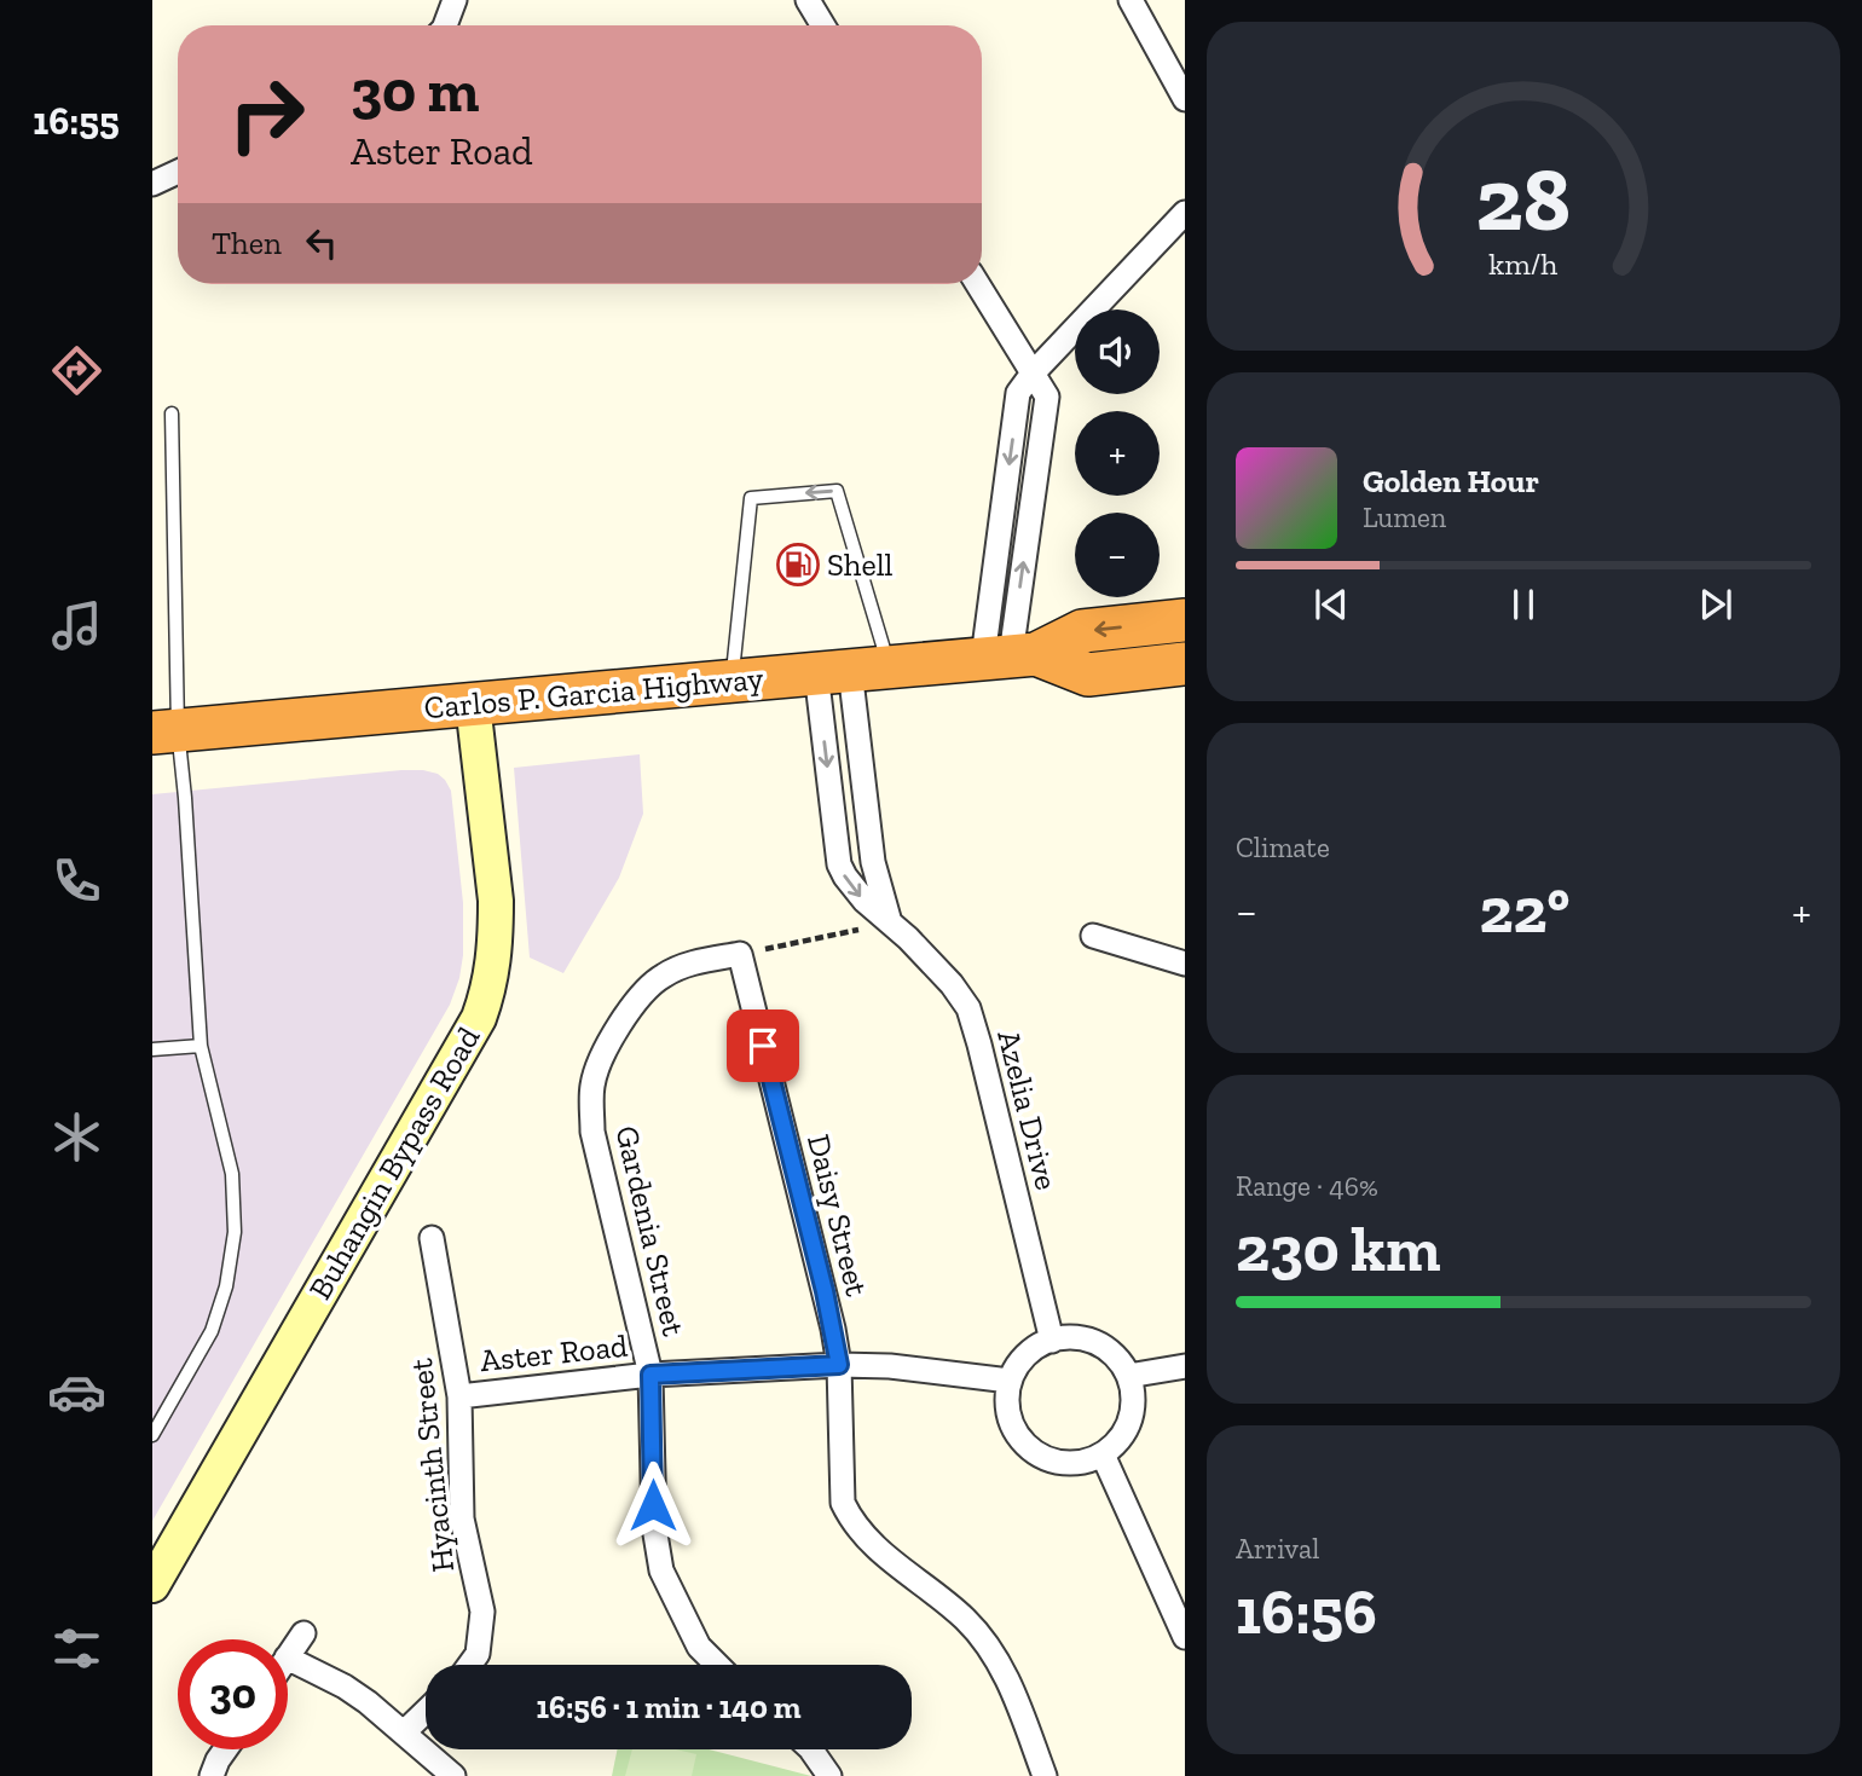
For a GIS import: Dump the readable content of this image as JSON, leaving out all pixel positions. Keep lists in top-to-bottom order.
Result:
{
  "streets": {
    "highway": ["Carlos P. Garcia Highway"],
    "main road": ["Buhangin Bypass Road"],
    "street": [
      "Azelia Drive",
      "Daisy Street",
      "Gardenia Street",
      "Aster Road",
      "Hyacinth Street"
    ]
  },
  "crossings": [
    ["Carlos P. Garcia Highway", "Azelia Drive"],
    ["Carlos P. Garcia Highway", "Buhangin Bypass Road"],
    ["Azelia Drive", "Aster Road"],
    ["Daisy Street", "Gardenia Street"],
    ["Daisy Street", "Aster Road"],
    ["Gardenia Street", "Aster Road"],
    ["Aster Road", "Hyacinth Street"]
  ],
  "places": {
    "fuel station": ["Shell"]
  },
  "page": {
    "tabs": "16:55",
    "turn": ["30 m", "Aster Road"],
    "then": "Then",
    "map_buttons": ["+", "−"],
    "song": ["Golden Hour", "Lumen"],
    "tile": [
      "Climate",
      ["Range · 46%", "230 km"],
      ["Arrival", "16:56"]
    ],
    "heat": ["−", "22°", "+"],
    "limit": "30",
    "trip": "16:56 · 1 min · 140 m",
    "gauge": ["28", "km/h"]
  }
}
